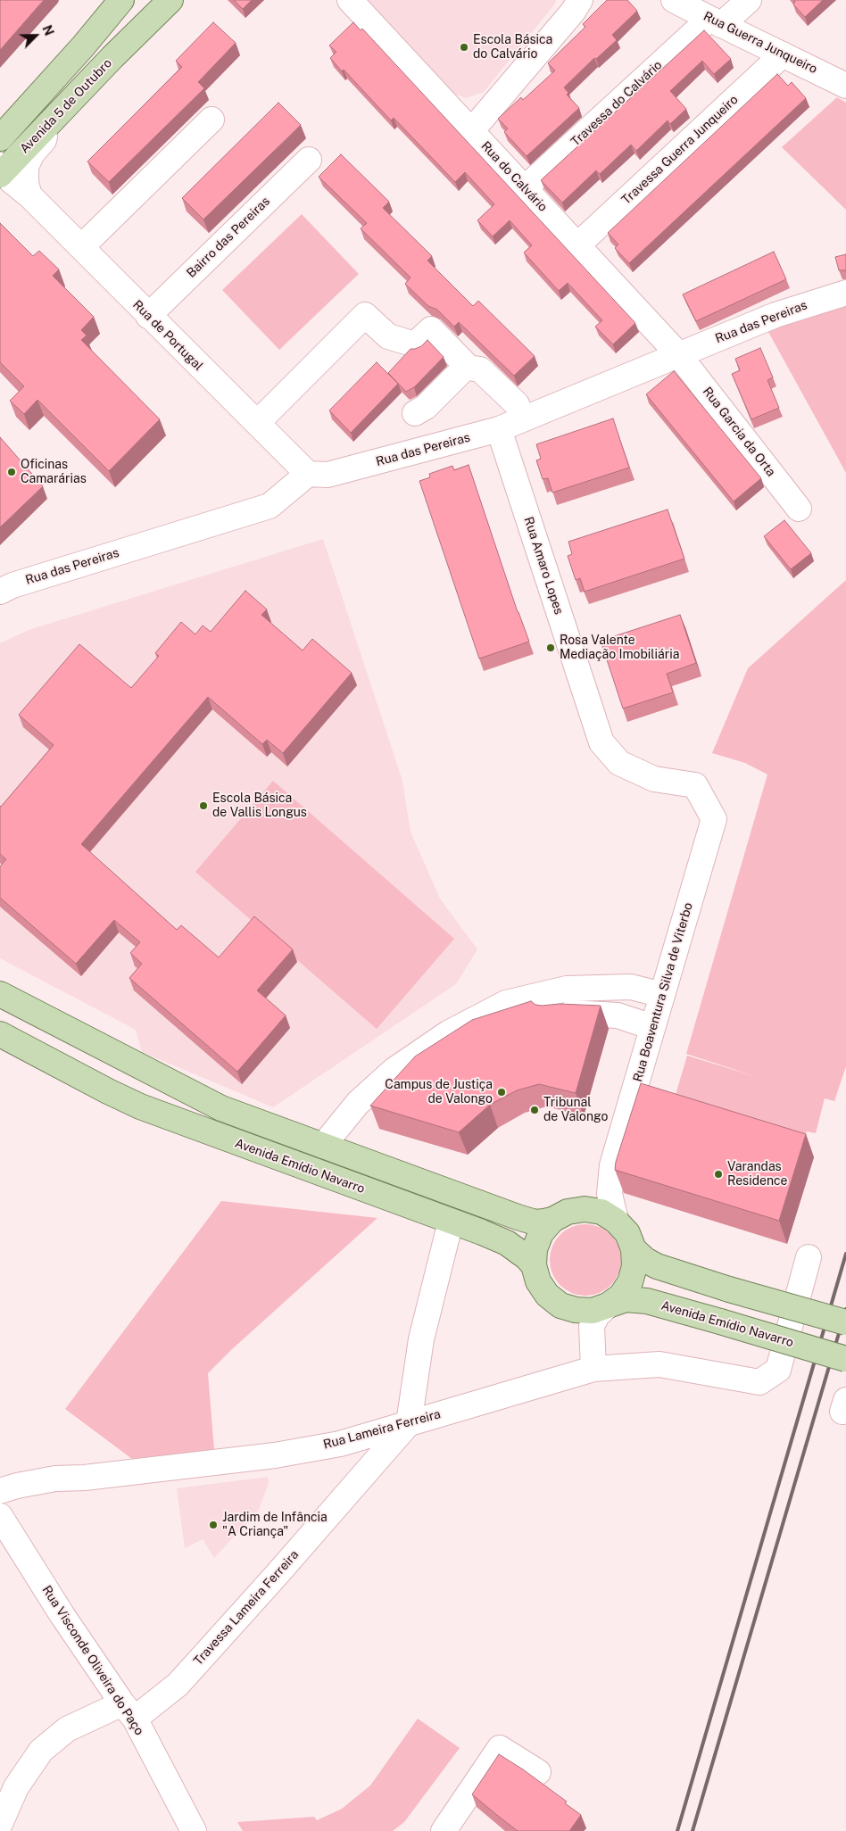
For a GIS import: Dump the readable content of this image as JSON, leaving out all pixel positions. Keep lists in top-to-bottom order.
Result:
{
  "streets": {
    "main road": ["Avenida 5 de Outubro", "Avenida Emídio Navarro"],
    "street": [
      "Rua Guerra Junqueiro",
      "Travessa do Calvário",
      "Travessa Guerra Junqueiro",
      "Rua do Calvário",
      "Bairro das Pereiras",
      "Rua das Pereiras",
      "Rua de Portugal",
      "Rua Garcia da Orta",
      "Rua Amaro Lopes",
      "Rua Boaventura Silva de Viterbo",
      "Rua Lameira Ferreira",
      "Travessa Lameira Ferreira",
      "Rua Visconde Oliveira do Paço"
    ]
  },
  "crossings": [
    ["Rua Guerra Junqueiro", "Travessa do Calvário"],
    ["Rua Guerra Junqueiro", "Travessa Guerra Junqueiro"],
    ["Travessa do Calvário", "Rua do Calvário"],
    ["Avenida 5 de Outubro", "Rua de Portugal"],
    ["Travessa Guerra Junqueiro", "Rua do Calvário"],
    ["Rua do Calvário", "Rua das Pereiras"],
    ["Rua do Calvário", "Rua Garcia da Orta"],
    ["Bairro das Pereiras", "Rua de Portugal"],
    ["Rua das Pereiras", "Rua de Portugal"],
    ["Rua das Pereiras", "Rua Garcia da Orta"],
    ["Rua das Pereiras", "Rua Amaro Lopes"],
    ["Rua Amaro Lopes", "Rua Boaventura Silva de Viterbo"],
    ["Rua Boaventura Silva de Viterbo", "Avenida Emídio Navarro"],
    ["Rua Lameira Ferreira", "Travessa Lameira Ferreira"],
    ["Travessa Lameira Ferreira", "Rua Visconde Oliveira do Paço"]
  ],
  "places": [
    "Escola Básica do Calvário",
    "Oficinas Camarárias",
    "Rosa Valente Mediação Imobiliária",
    "Escola Básica de Vallis Longus",
    "Campus de Justiça de Valongo",
    "Tribunal de Valongo",
    "Varandas Residence",
    "Jardim de Infância \"A Criança\""
  ],
  "north": "top right"
}
